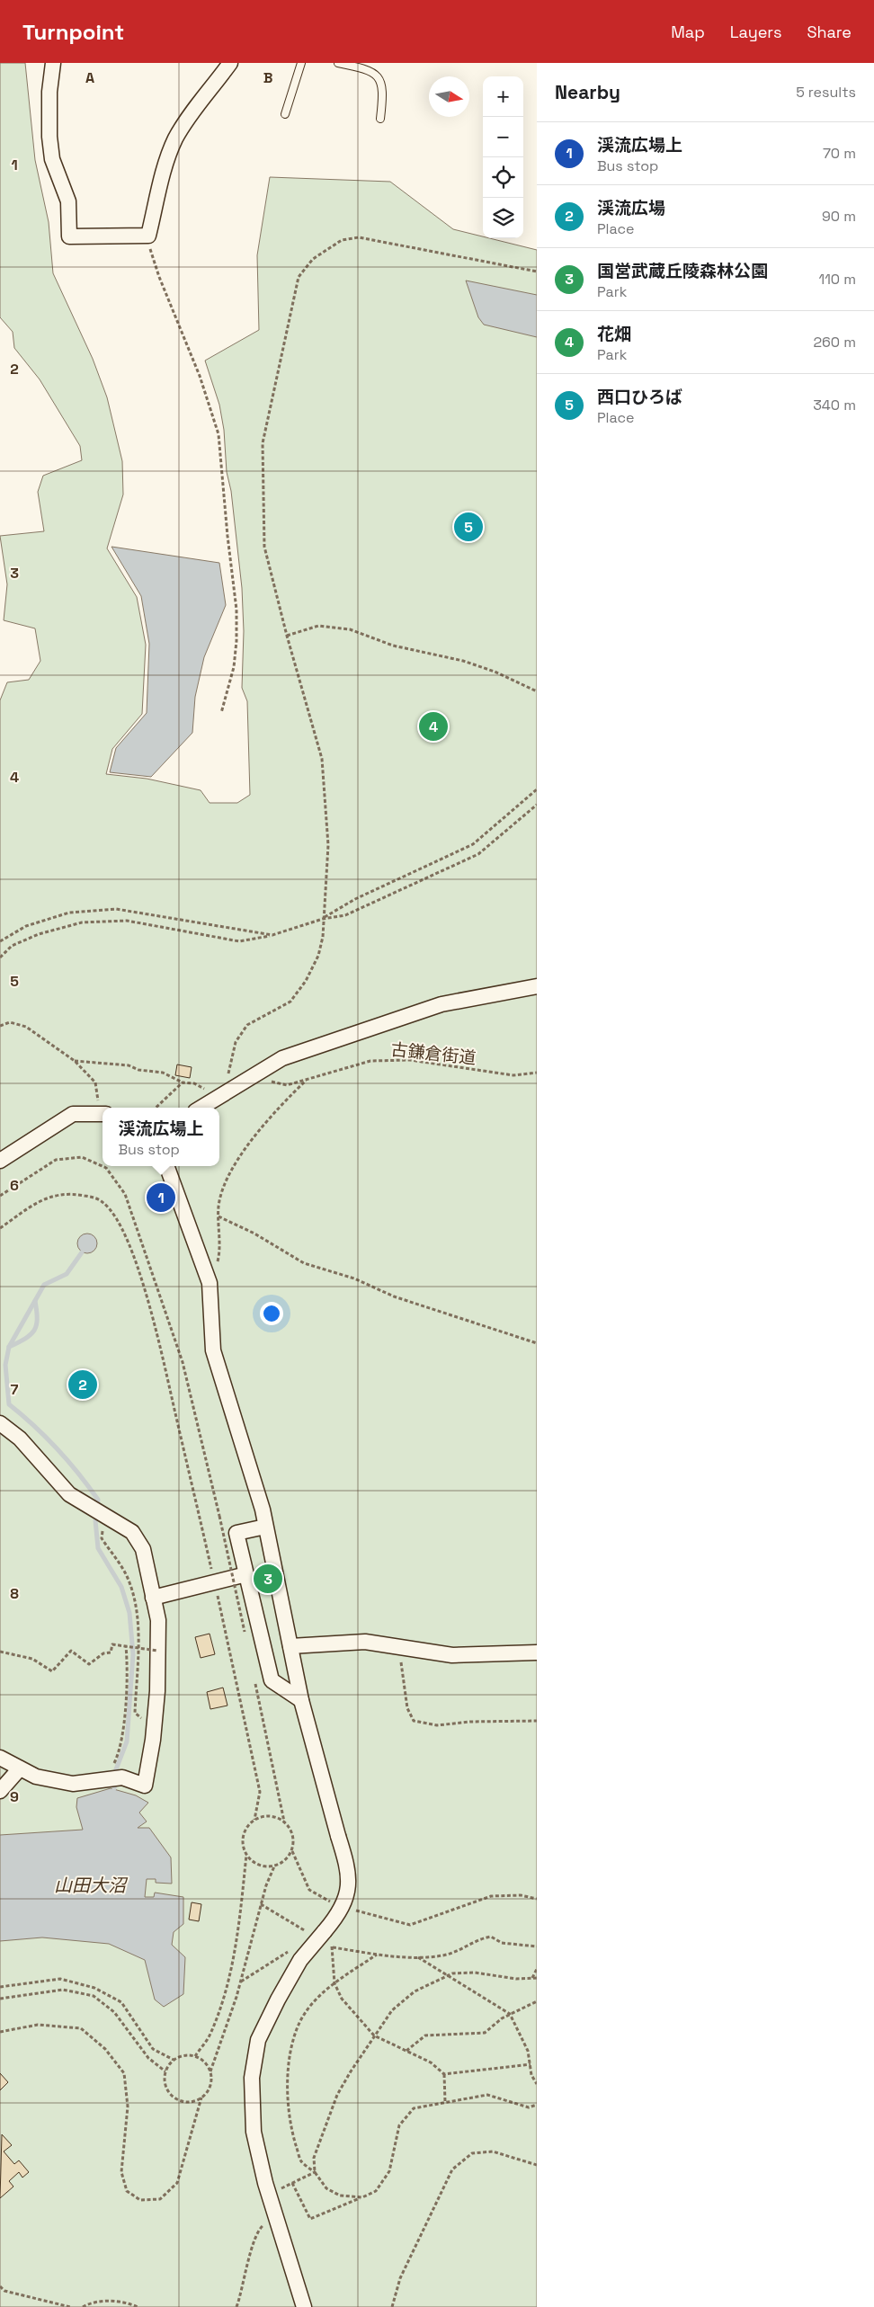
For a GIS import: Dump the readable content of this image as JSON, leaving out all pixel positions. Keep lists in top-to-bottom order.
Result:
{
  "streets": {
    "path": ["古鎌倉街道"]
  },
  "water": ["山田大沼"],
  "north": "right",
  "page": {
    "header": "Turnpoint",
    "nav": ["Map", "Layers", "Share"],
    "heading": ["Nearby", "5 results"],
    "map_buttons": ["+", "−"],
    "list": [
      {
        "mark": "1",
        "name": "渓流広場上",
        "note": "Bus stop",
        "value": "70 m"
      },
      {
        "mark": "2",
        "name": "渓流広場",
        "note": "Place",
        "value": "90 m"
      },
      {
        "mark": "3",
        "name": "国営武蔵丘陵森林公園",
        "note": "Park",
        "value": "110 m"
      },
      {
        "mark": "4",
        "name": "花畑",
        "note": "Park",
        "value": "260 m"
      },
      {
        "mark": "5",
        "name": "西口ひろば",
        "note": "Place",
        "value": "340 m"
      }
    ],
    "pins": [
      "5",
      "4",
      "1",
      "2",
      "3"
    ],
    "popup": ["渓流広場上", "Bus stop"]
  },
  "grid": {
    "columns": ["A", "B"],
    "rows": [
      "1",
      "2",
      "3",
      "4",
      "5",
      "6",
      "7",
      "8",
      "9"
    ]
  }
}
